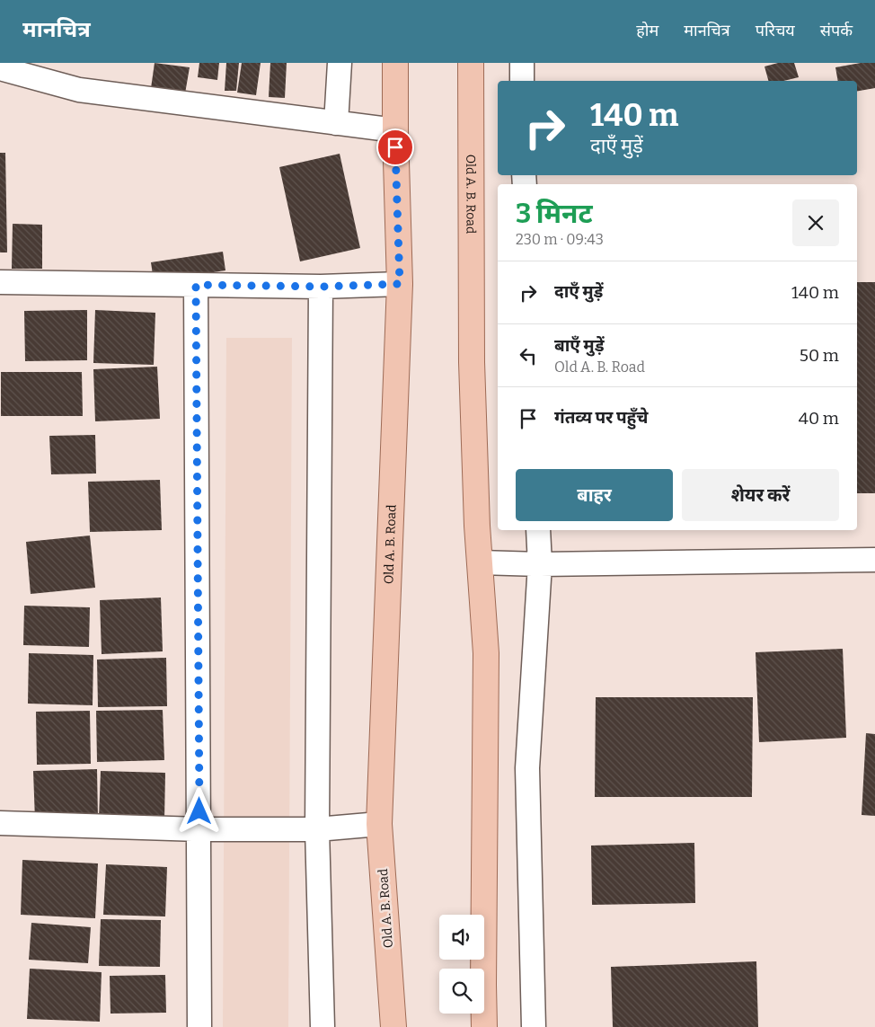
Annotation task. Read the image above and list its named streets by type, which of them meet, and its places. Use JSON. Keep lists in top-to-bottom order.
{
  "streets": {
    "main road": ["Old A. B. Road"]
  },
  "page": {
    "header": "मानचित्र",
    "nav": [
      "होम",
      "मानचित्र",
      "परिचय",
      "संपर्क"
    ],
    "turn": ["140 m", "दाएँ मुड़ें"],
    "heading": ["3 मिनट", "230 m · 09:43"],
    "list": [
      {
        "name": "दाएँ मुड़ें",
        "value": "140 m"
      },
      {
        "name": "बाएँ मुड़ें",
        "note": "Old A. B. Road",
        "value": "50 m"
      },
      {
        "name": "गंतव्य पर पहुँचे",
        "value": "40 m"
      }
    ],
    "buttons": ["बाहर", "शेयर करें"]
  }
}
